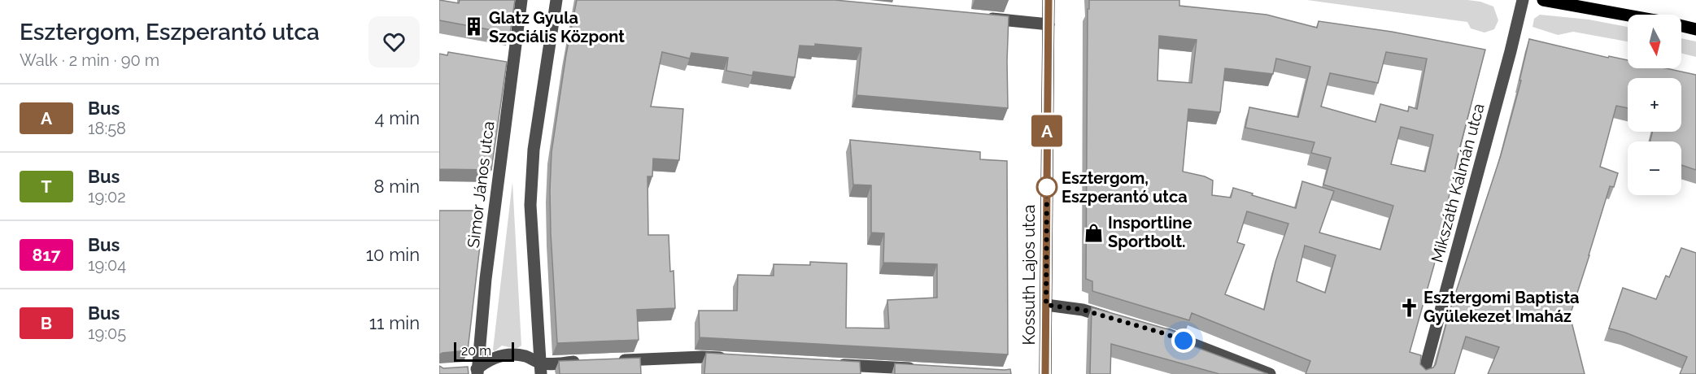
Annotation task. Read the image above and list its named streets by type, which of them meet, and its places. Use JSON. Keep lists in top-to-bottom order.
{
  "streets": {
    "main road": ["Kossuth Lajos utca"],
    "street": ["Mikszáth Kálmán utca", "Simor János utca"]
  },
  "places": {
    "building": ["Glatz Gyula Szociális Központ"],
    "other": ["Esztergom, Eszperantó utca"],
    "shop": ["Insportline Sportbolt."],
    "church": ["Esztergomi Baptista Gyülekezet Imaház"]
  },
  "lines": ["bus line A"],
  "scale_bar": "20 m",
  "north": "bottom",
  "page": {
    "heading": ["Esztergom, Eszperantó utca", "Walk · 2 min · 90 m"],
    "on_map": "A",
    "map_buttons": ["+", "−"],
    "list": [
      {
        "mark": "A",
        "name": "Bus",
        "note": "18:58",
        "value": "4 min"
      },
      {
        "mark": "T",
        "name": "Bus",
        "note": "19:02",
        "value": "8 min"
      },
      {
        "mark": "817",
        "name": "Bus",
        "note": "19:04",
        "value": "10 min"
      },
      {
        "mark": "B",
        "name": "Bus",
        "note": "19:05",
        "value": "11 min"
      }
    ],
    "scale": "20 m"
  }
}
